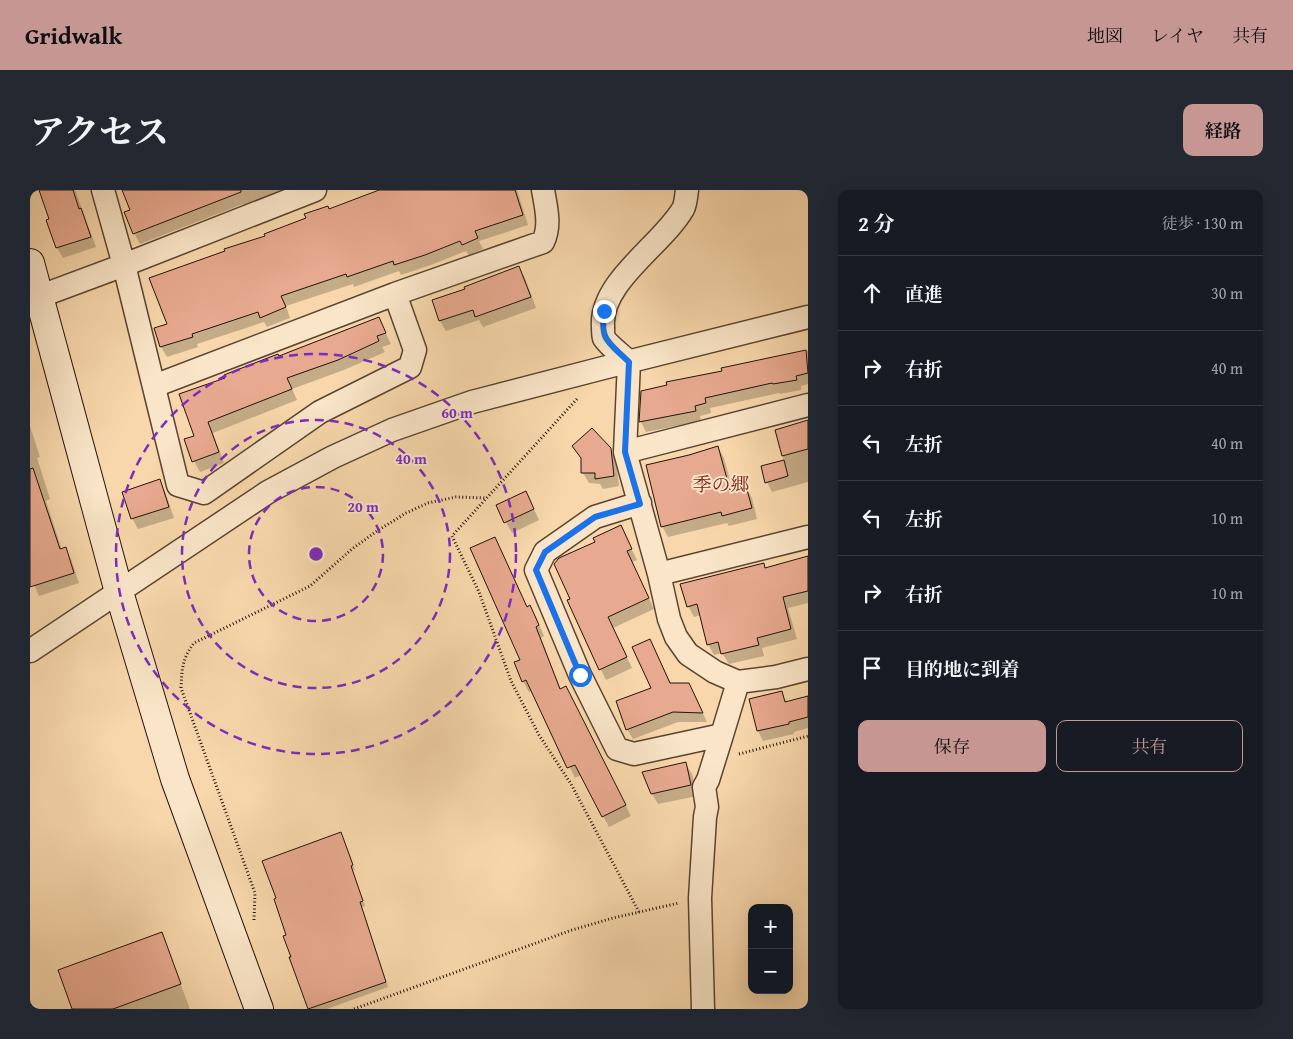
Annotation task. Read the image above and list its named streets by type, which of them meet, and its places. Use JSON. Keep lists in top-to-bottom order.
{
  "districts": ["季の郷"],
  "page": {
    "header": "Gridwalk",
    "nav": ["地図", "レイヤ", "共有"],
    "title": "アクセス",
    "buttons": [
      "経路",
      ["保存", "共有"]
    ],
    "heading": ["2 分", "徒歩 · 130 m"],
    "list": [
      ["直進", "30 m"],
      ["右折", "40 m"],
      ["左折", "40 m"],
      ["左折", "10 m"],
      ["右折", "10 m"],
      "目的地に到着"
    ],
    "map_buttons": ["+", "−"]
  },
  "rings": ["60 m", "40 m", "20 m"]
}
